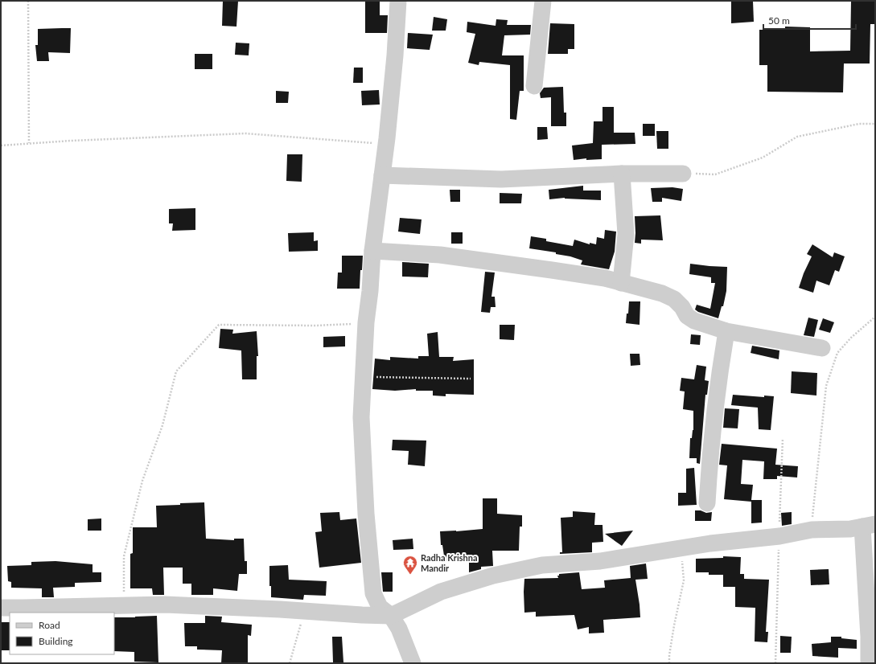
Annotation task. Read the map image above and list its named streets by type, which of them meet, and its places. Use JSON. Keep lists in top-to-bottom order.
{
  "places": {
    "temple": ["Radha Krishna Mandir"]
  },
  "legend": ["Road", "Building"],
  "scale_bar": "50 m"
}
